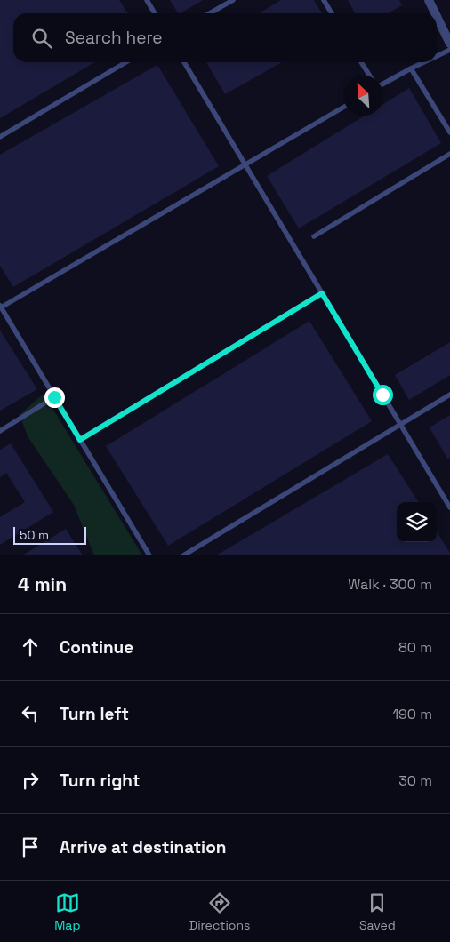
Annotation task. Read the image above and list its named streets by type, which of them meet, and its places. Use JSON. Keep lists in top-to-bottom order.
{
  "scale_bar": "50 m",
  "north": "top left",
  "page": {
    "search": "Search here",
    "scale": "50 m",
    "heading": ["4 min", "Walk · 300 m"],
    "list": [
      ["Continue", "80 m"],
      ["Turn left", "190 m"],
      ["Turn right", "30 m"],
      "Arrive at destination"
    ],
    "nav": ["Map", "Directions", "Saved"]
  }
}
